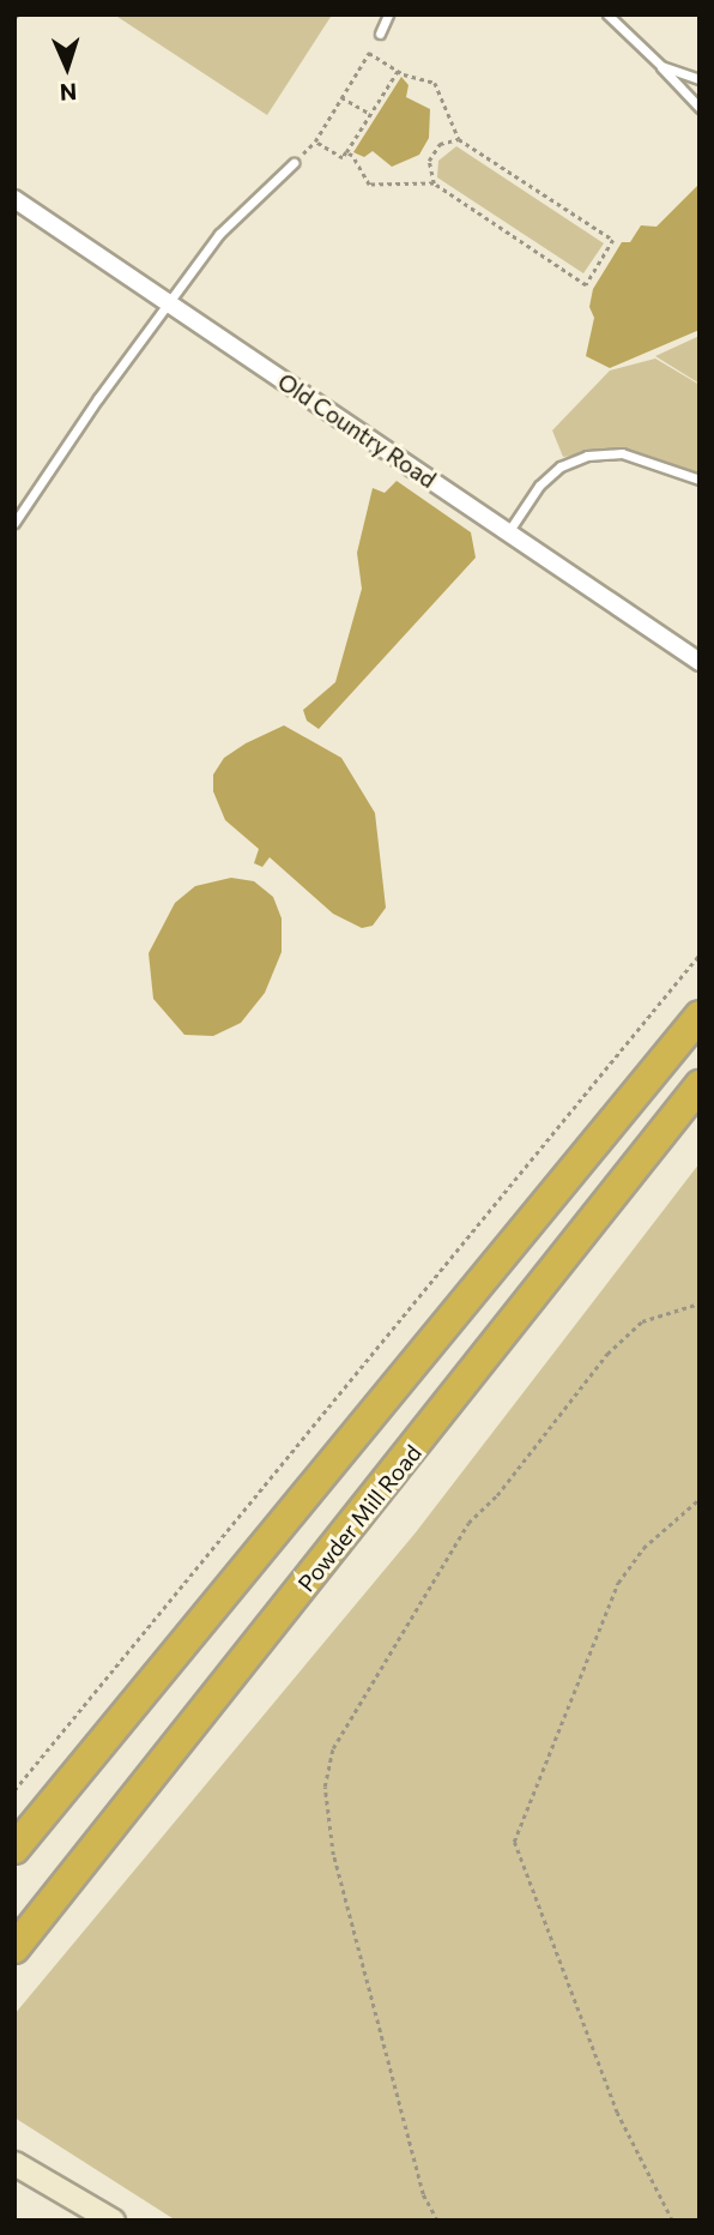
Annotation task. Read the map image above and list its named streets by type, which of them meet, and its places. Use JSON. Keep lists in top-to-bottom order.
{
  "streets": {
    "highway": ["Powder Mill Road"],
    "street": ["Old Country Road"]
  },
  "north": "bottom"
}
